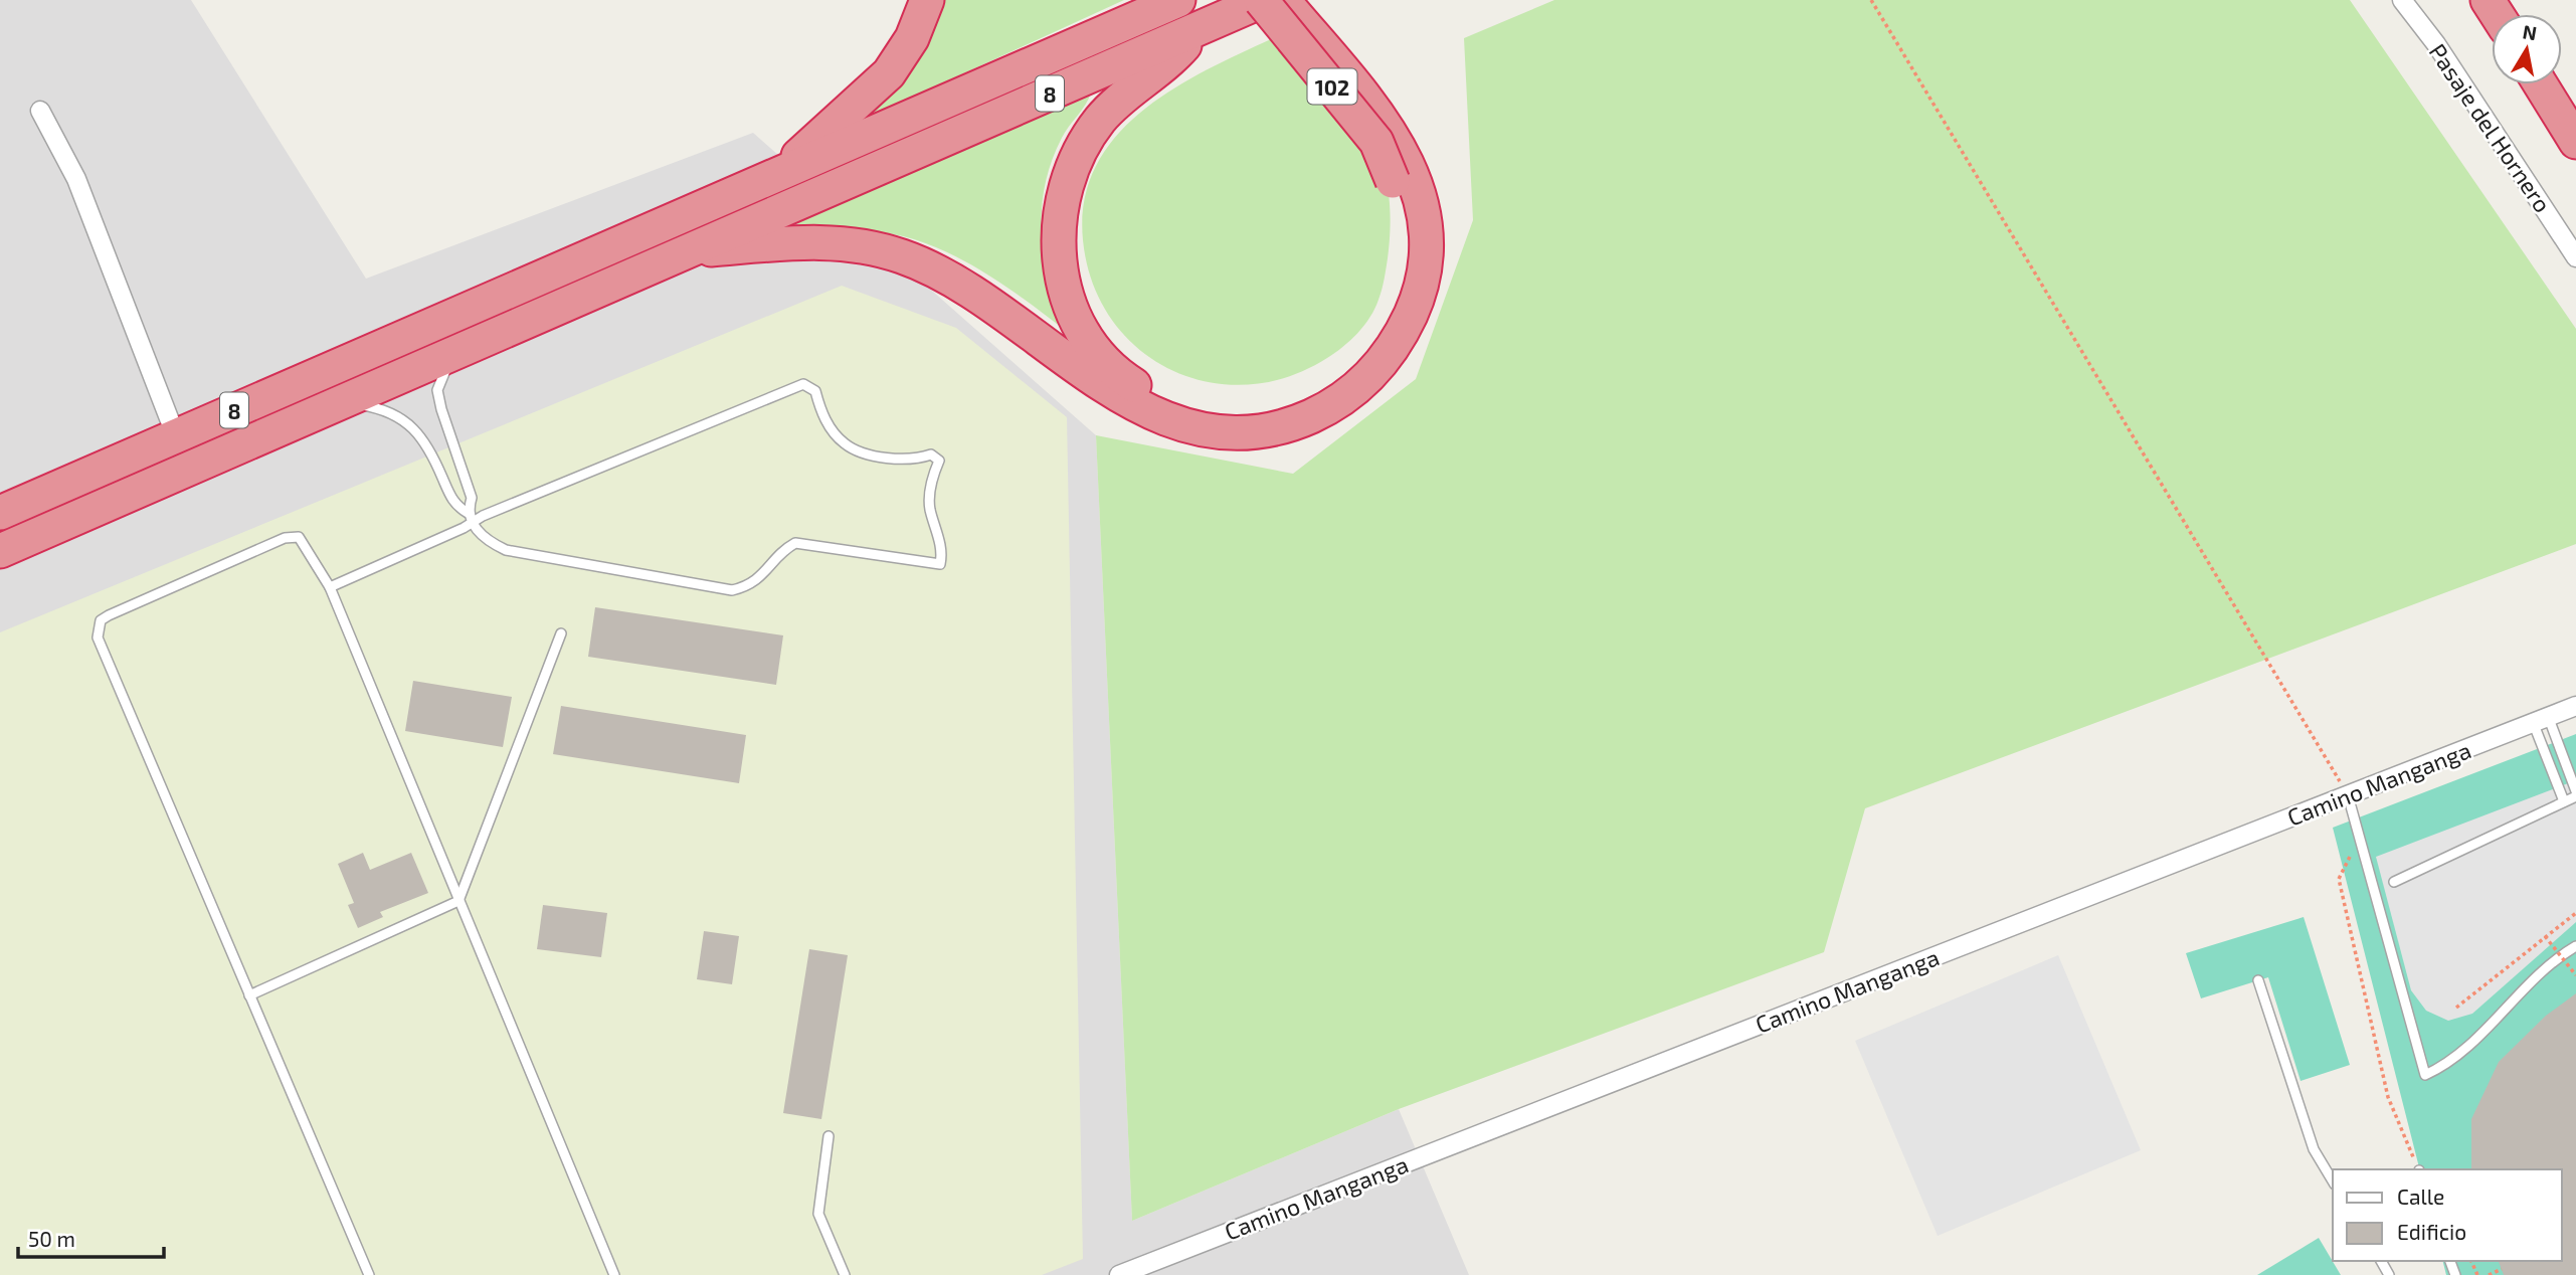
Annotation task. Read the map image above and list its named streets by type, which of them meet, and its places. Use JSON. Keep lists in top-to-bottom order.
{
  "streets": {
    "highway": ["102", "8"],
    "street": ["Pasaje del Hornero", "Camino Manganga"]
  },
  "crossings": [
    ["102", "8"]
  ],
  "legend": ["Calle", "Edificio"],
  "scale_bar": "50 m",
  "north": "top"
}
